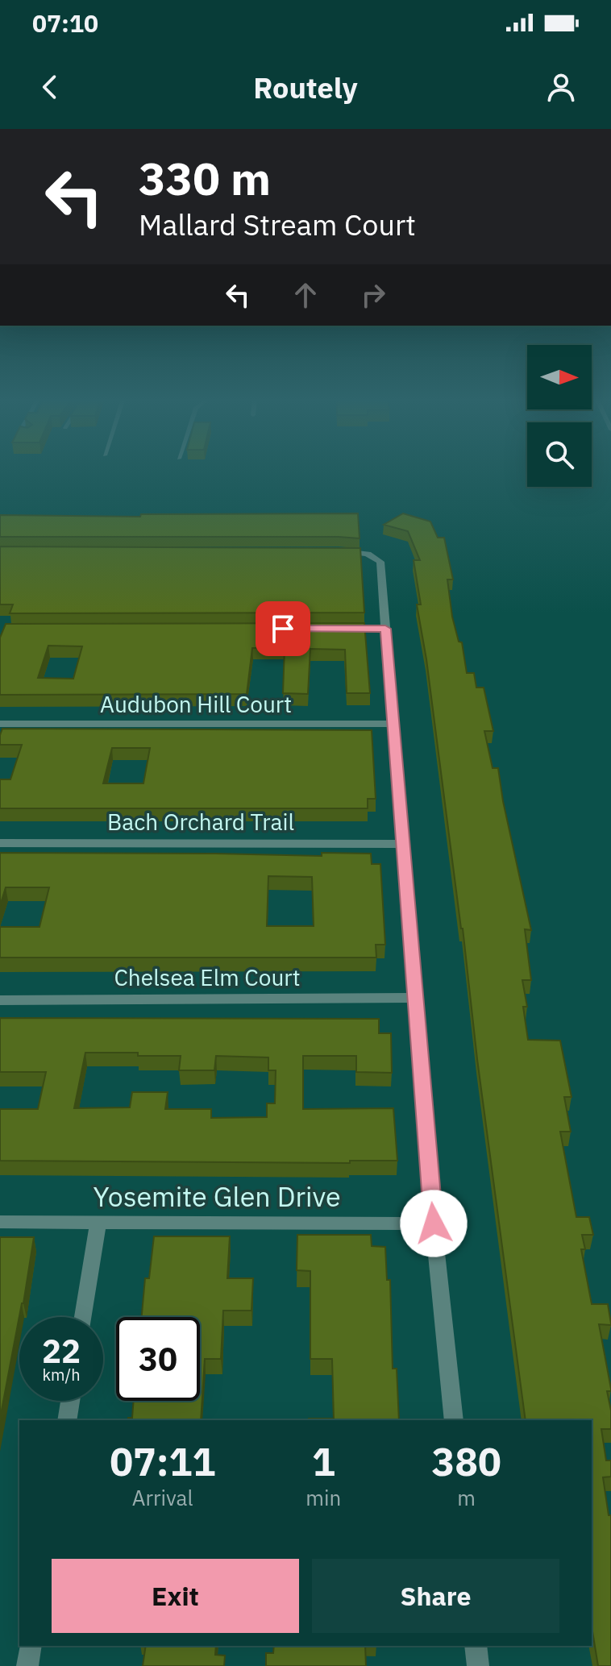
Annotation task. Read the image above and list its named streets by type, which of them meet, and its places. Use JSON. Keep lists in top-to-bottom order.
{
  "streets": {
    "street": [
      "Audubon Hill Court",
      "Bach Orchard Trail",
      "Chelsea Elm Court",
      "Yosemite Glen Drive"
    ]
  },
  "north": "right",
  "page": {
    "status": "07:10",
    "header": "Routely",
    "turn": ["330 m", "Mallard Stream Court"],
    "speed": "22 km/h",
    "limit": "30",
    "eta": [
      "07:11",
      "Arrival",
      "1",
      "min",
      "380",
      "m"
    ],
    "buttons": ["Exit", "Share"]
  }
}
